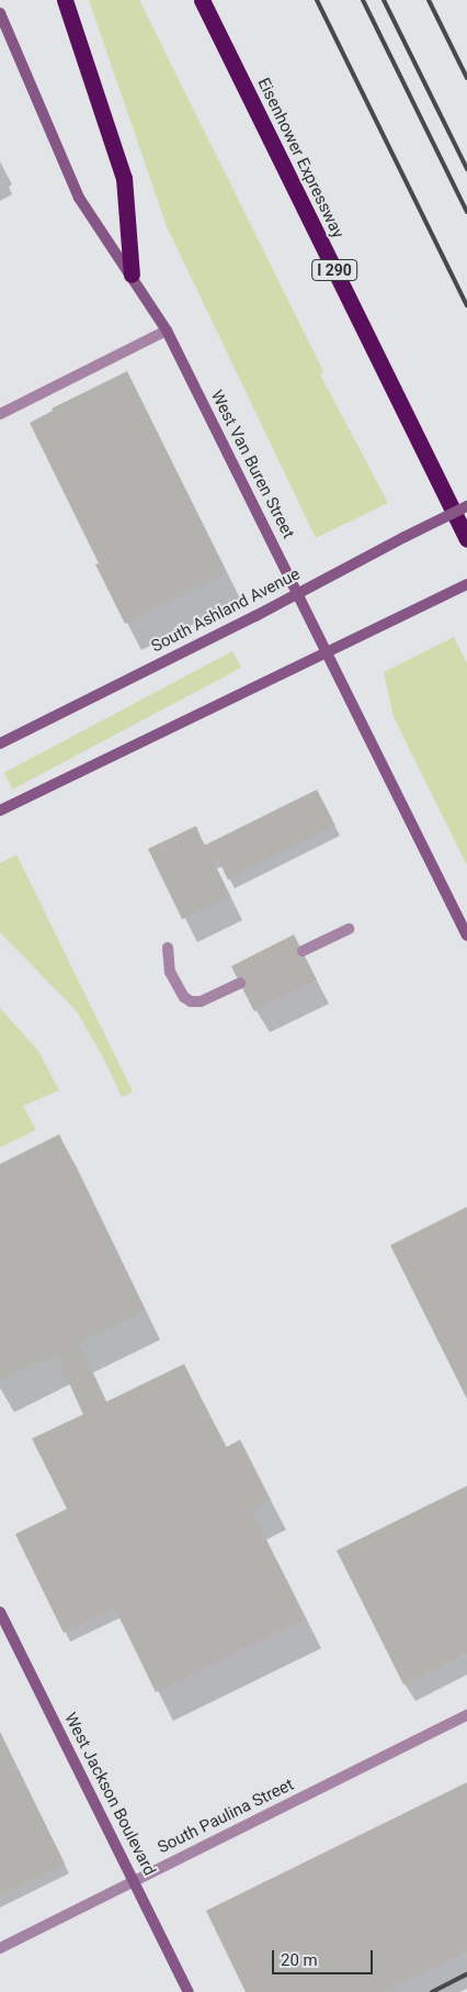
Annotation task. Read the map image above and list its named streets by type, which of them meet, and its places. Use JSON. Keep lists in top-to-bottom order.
{
  "streets": {
    "highway": ["Eisenhower Expressway", "I 290"],
    "street": [
      "West Van Buren Street",
      "South Ashland Avenue",
      "West Jackson Boulevard",
      "South Paulina Street"
    ]
  },
  "crossings": [
    ["West Van Buren Street", "South Ashland Avenue"],
    ["West Jackson Boulevard", "South Paulina Street"]
  ],
  "scale_bar": "20 m"
}
